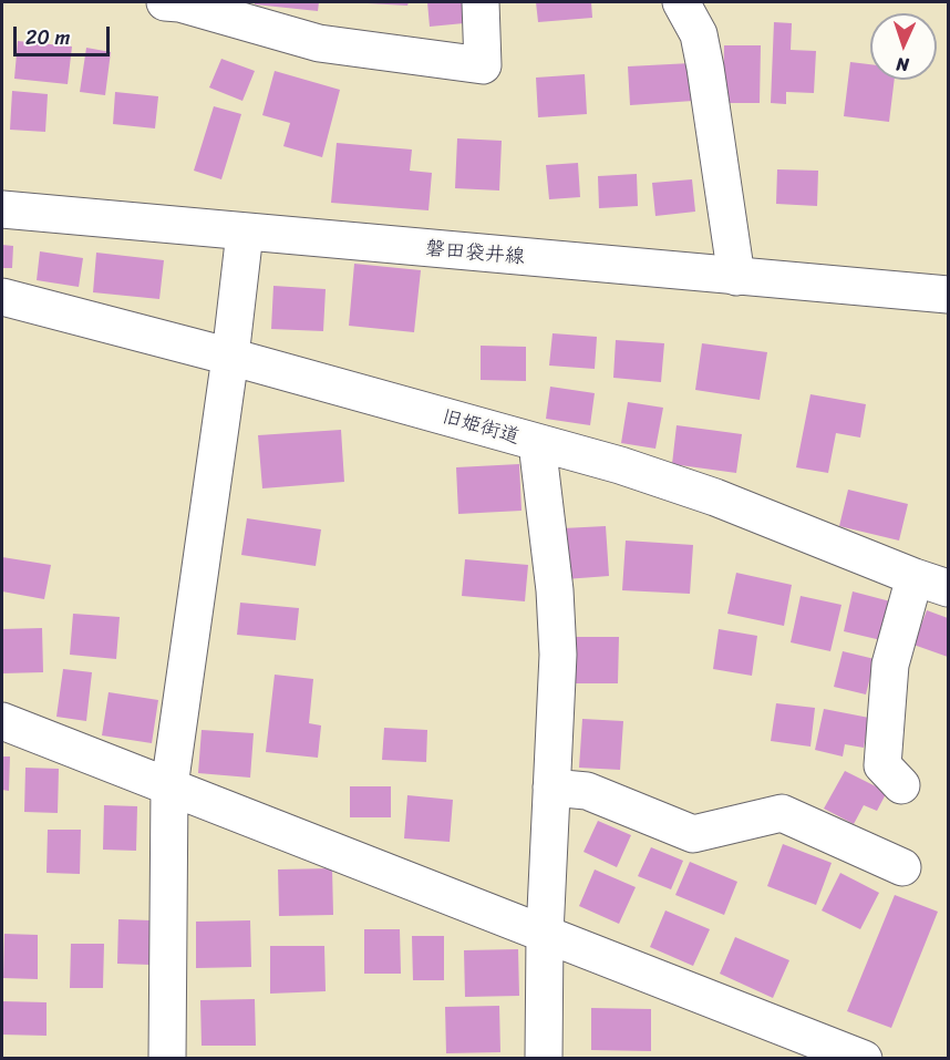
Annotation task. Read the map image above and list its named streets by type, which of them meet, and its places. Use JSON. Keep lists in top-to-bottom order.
{
  "streets": {
    "street": ["磐田袋井線", "旧姫街道"]
  },
  "scale_bar": "20 m",
  "north": "bottom"
}
